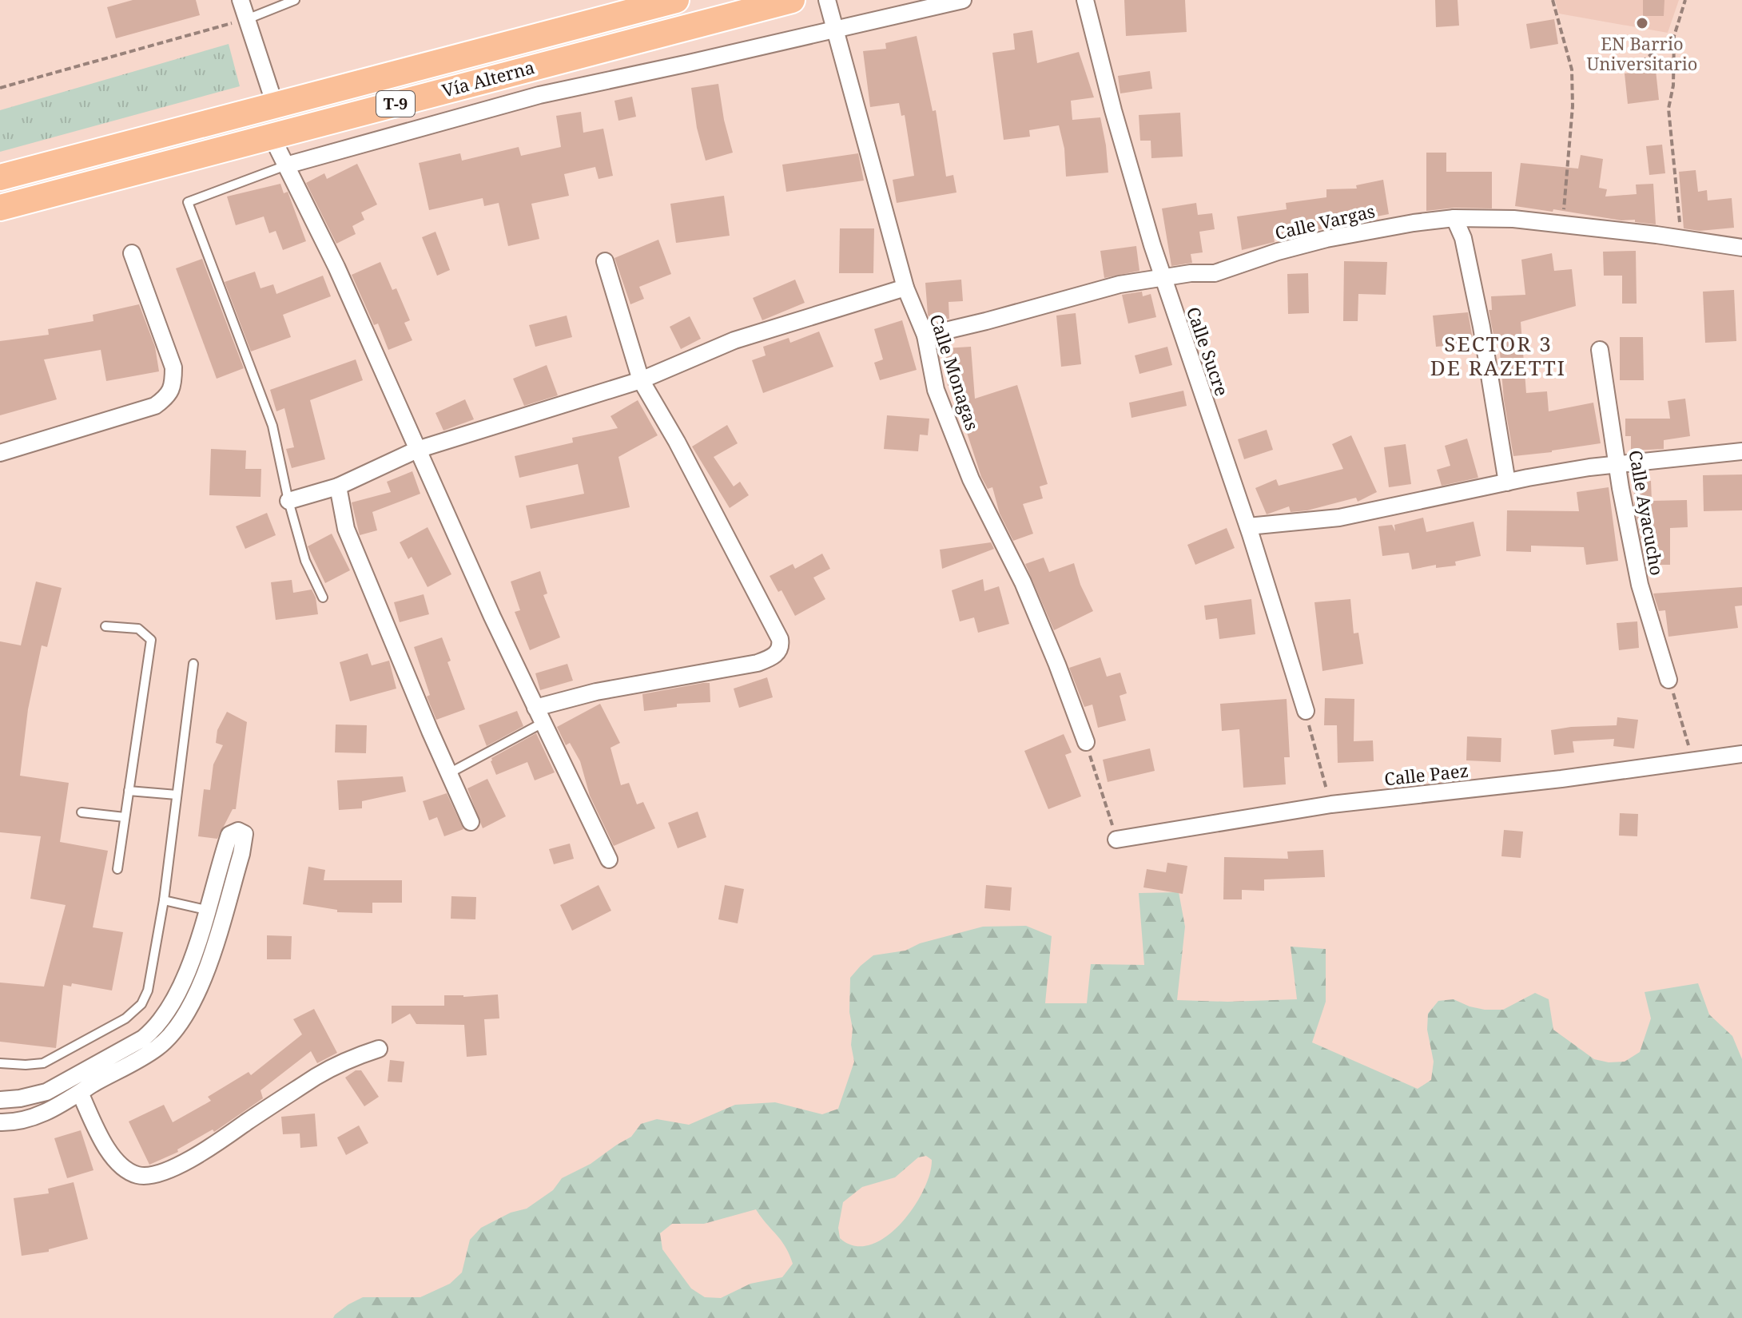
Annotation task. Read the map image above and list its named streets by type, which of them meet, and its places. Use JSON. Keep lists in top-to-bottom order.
{
  "streets": {
    "highway": ["Vía Alterna", "T-9"],
    "street": [
      "Calle Vargas",
      "Calle Sucre",
      "Calle Monagas",
      "Calle Ayacucho",
      "Calle Paez"
    ]
  },
  "crossings": [
    ["Calle Vargas", "Calle Sucre"],
    ["Calle Vargas", "Calle Monagas"]
  ],
  "districts": ["SECTOR 3 DE RAZETTI"],
  "places": ["EN Barrio Universitario"]
}
